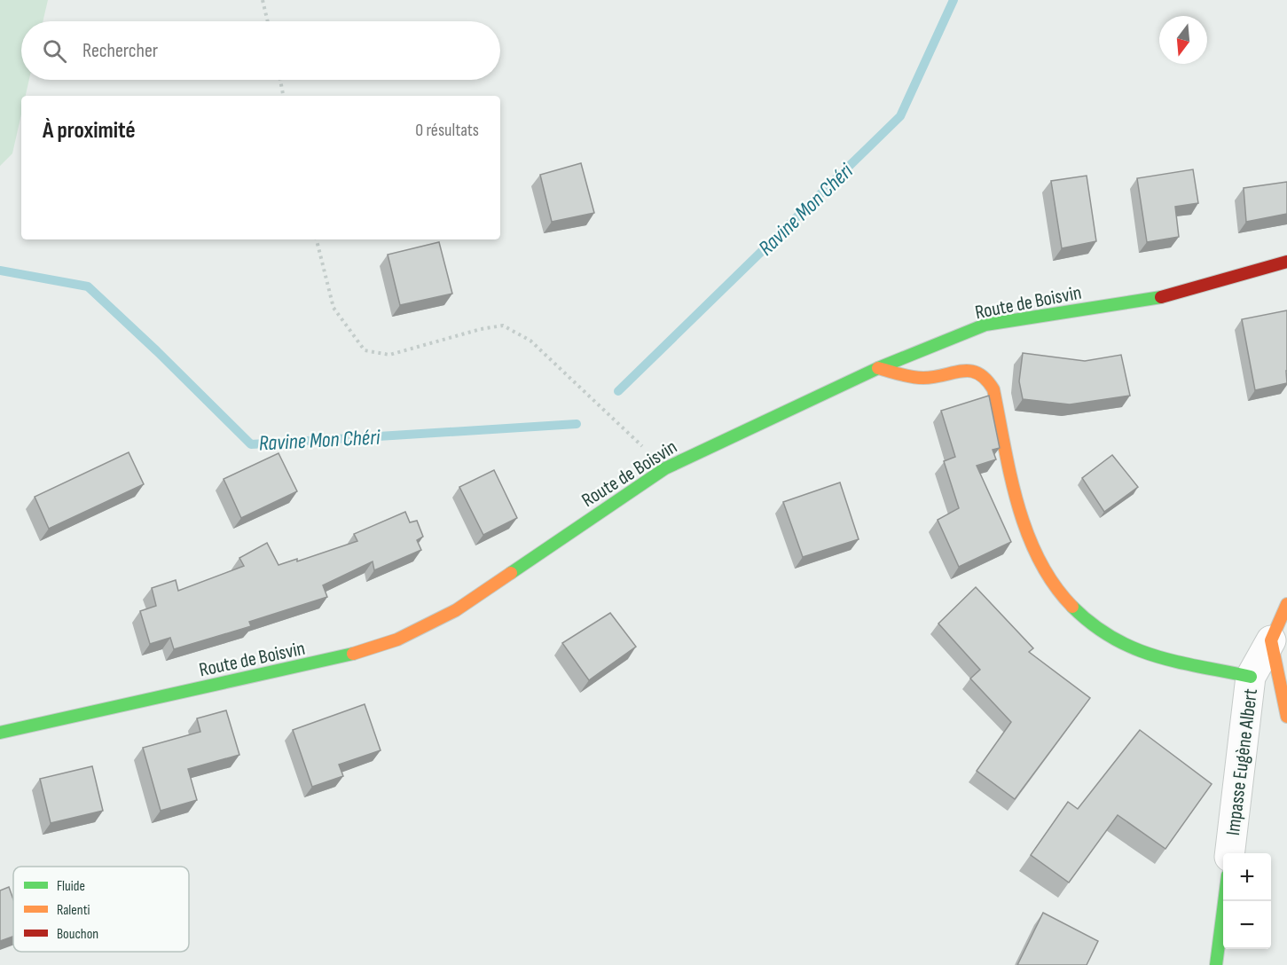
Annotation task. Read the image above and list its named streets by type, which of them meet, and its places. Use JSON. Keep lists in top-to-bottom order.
{
  "streets": {
    "main road": ["Route de Boisvin"],
    "street": ["Impasse Eugène Albert"]
  },
  "water": ["Ravine Mon Chéri"],
  "legend": ["Fluide", "Ralenti", "Bouchon"],
  "north": "bottom",
  "page": {
    "search": "Rechercher",
    "heading": ["À proximité", "0 résultats"],
    "map_buttons": ["+", "−"]
  }
}
